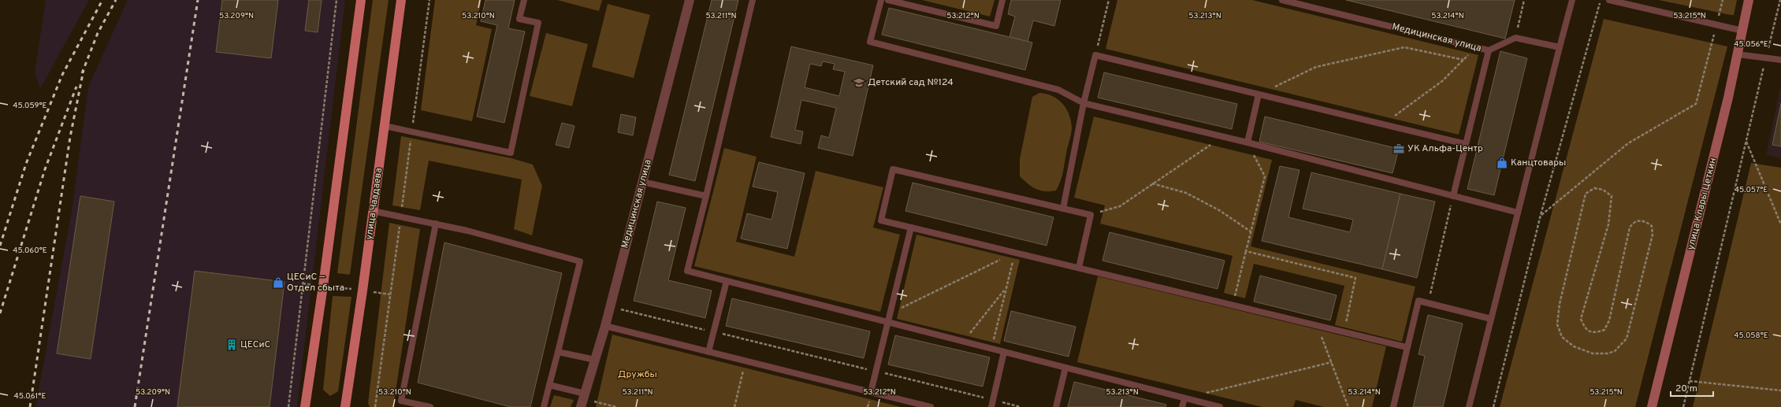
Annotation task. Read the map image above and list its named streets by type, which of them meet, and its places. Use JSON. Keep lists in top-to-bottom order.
{
  "streets": {
    "main road": ["улица Чаадаева", "улица Клары Цеткин"],
    "street": ["Медицинская улица"]
  },
  "parks": ["Дружбы"],
  "places": {
    "school or university": ["Детский сад №124"],
    "office": ["УК Альфа-Центр"],
    "shop": ["Канцтовары", "ЦЕСиС — Отдел сбыта"],
    "building": ["ЦЕСиС"]
  },
  "scale_bar": "20 m",
  "coordinates": [
    "53.209°N",
    "53.210°N",
    "53.211°N",
    "53.212°N",
    "53.213°N",
    "53.214°N",
    "53.215°N",
    "45.056°E",
    "45.059°E",
    "45.057°E",
    "45.060°E",
    "45.058°E",
    "45.061°E"
  ]
}
